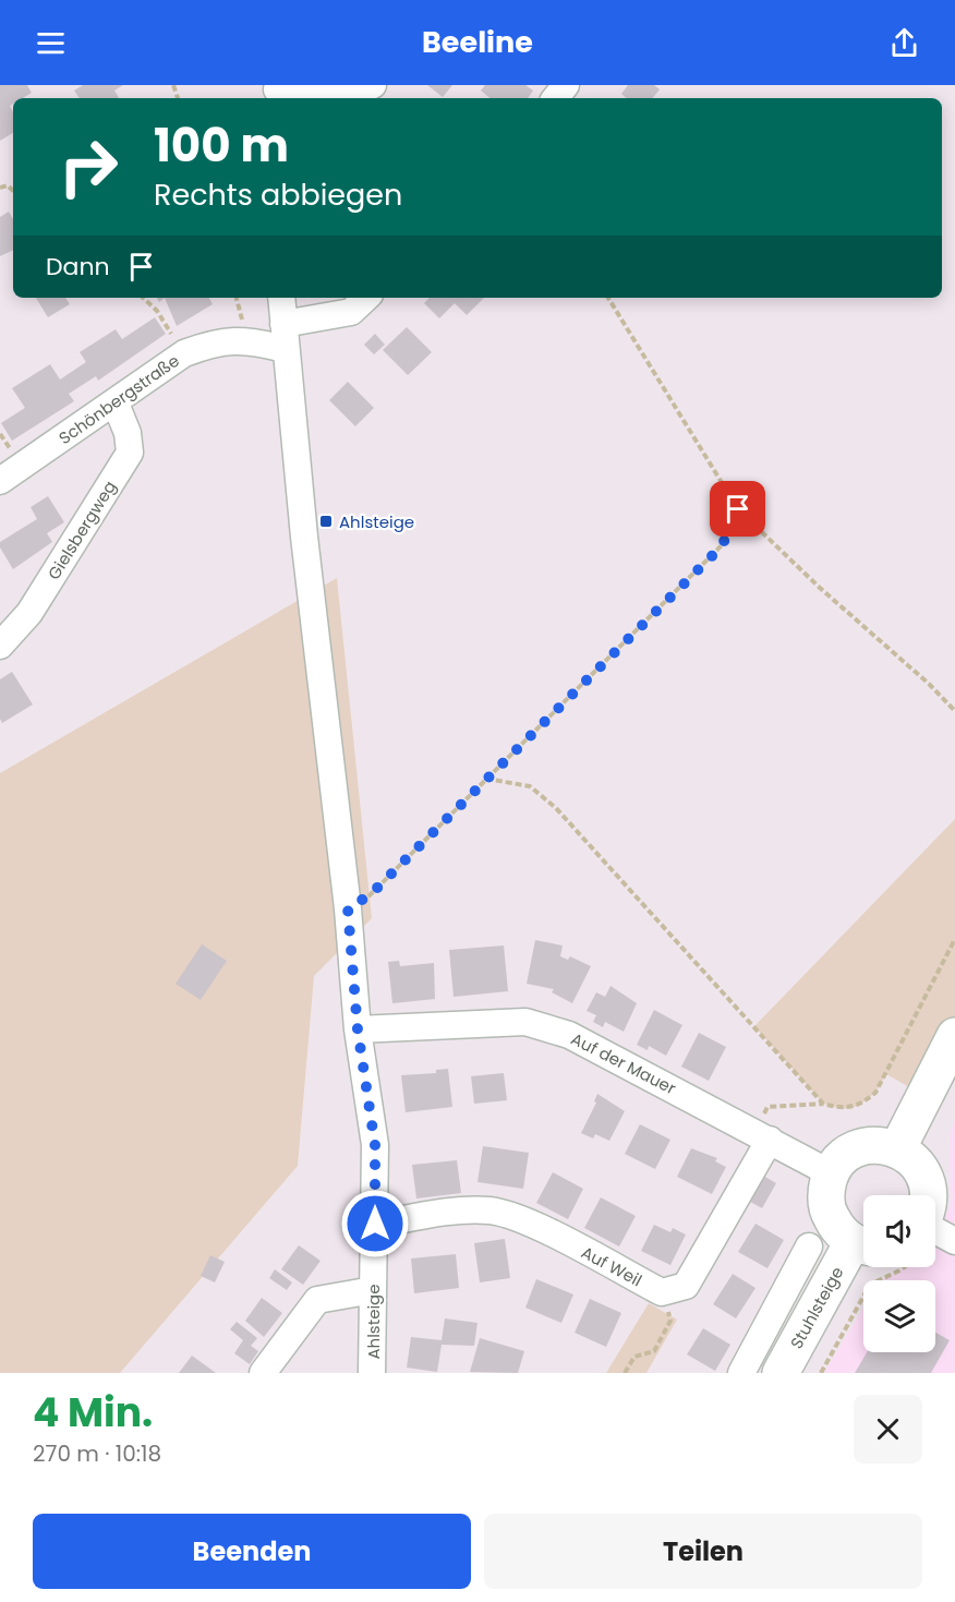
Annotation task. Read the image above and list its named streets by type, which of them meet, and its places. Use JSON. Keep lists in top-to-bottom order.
{
  "streets": {
    "main road": ["Stuhlsteige"],
    "street": [
      "Schönbergstraße",
      "Gielsbergweg",
      "Auf der Mauer",
      "Auf Weil",
      "Ahlsteige"
    ]
  },
  "crossings": [
    ["Schönbergstraße", "Gielsbergweg"],
    ["Schönbergstraße", "Ahlsteige"],
    ["Auf der Mauer", "Auf Weil"],
    ["Auf der Mauer", "Stuhlsteige"],
    ["Auf der Mauer", "Ahlsteige"],
    ["Auf Weil", "Ahlsteige"]
  ],
  "places": {
    "transit": ["Ahlsteige"]
  },
  "page": {
    "header": "Beeline",
    "turn": ["100 m", "Rechts abbiegen"],
    "then": "Dann",
    "heading": ["4 Min.", "270 m · 10:18"],
    "buttons": ["Beenden", "Teilen"]
  }
}
